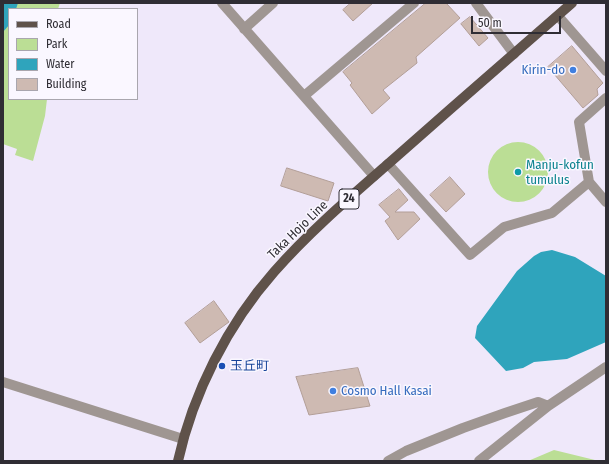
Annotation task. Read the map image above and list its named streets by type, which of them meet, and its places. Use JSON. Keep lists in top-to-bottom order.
{
  "streets": {
    "main road": ["24", "Taka Hojo Line"]
  },
  "places": [
    "Kirin-do",
    "Manju-kofun tumulus",
    "玉丘町",
    "Cosmo Hall Kasai"
  ],
  "legend": [
    "Road",
    "Park",
    "Water",
    "Building"
  ],
  "scale_bar": "50 m"
}
